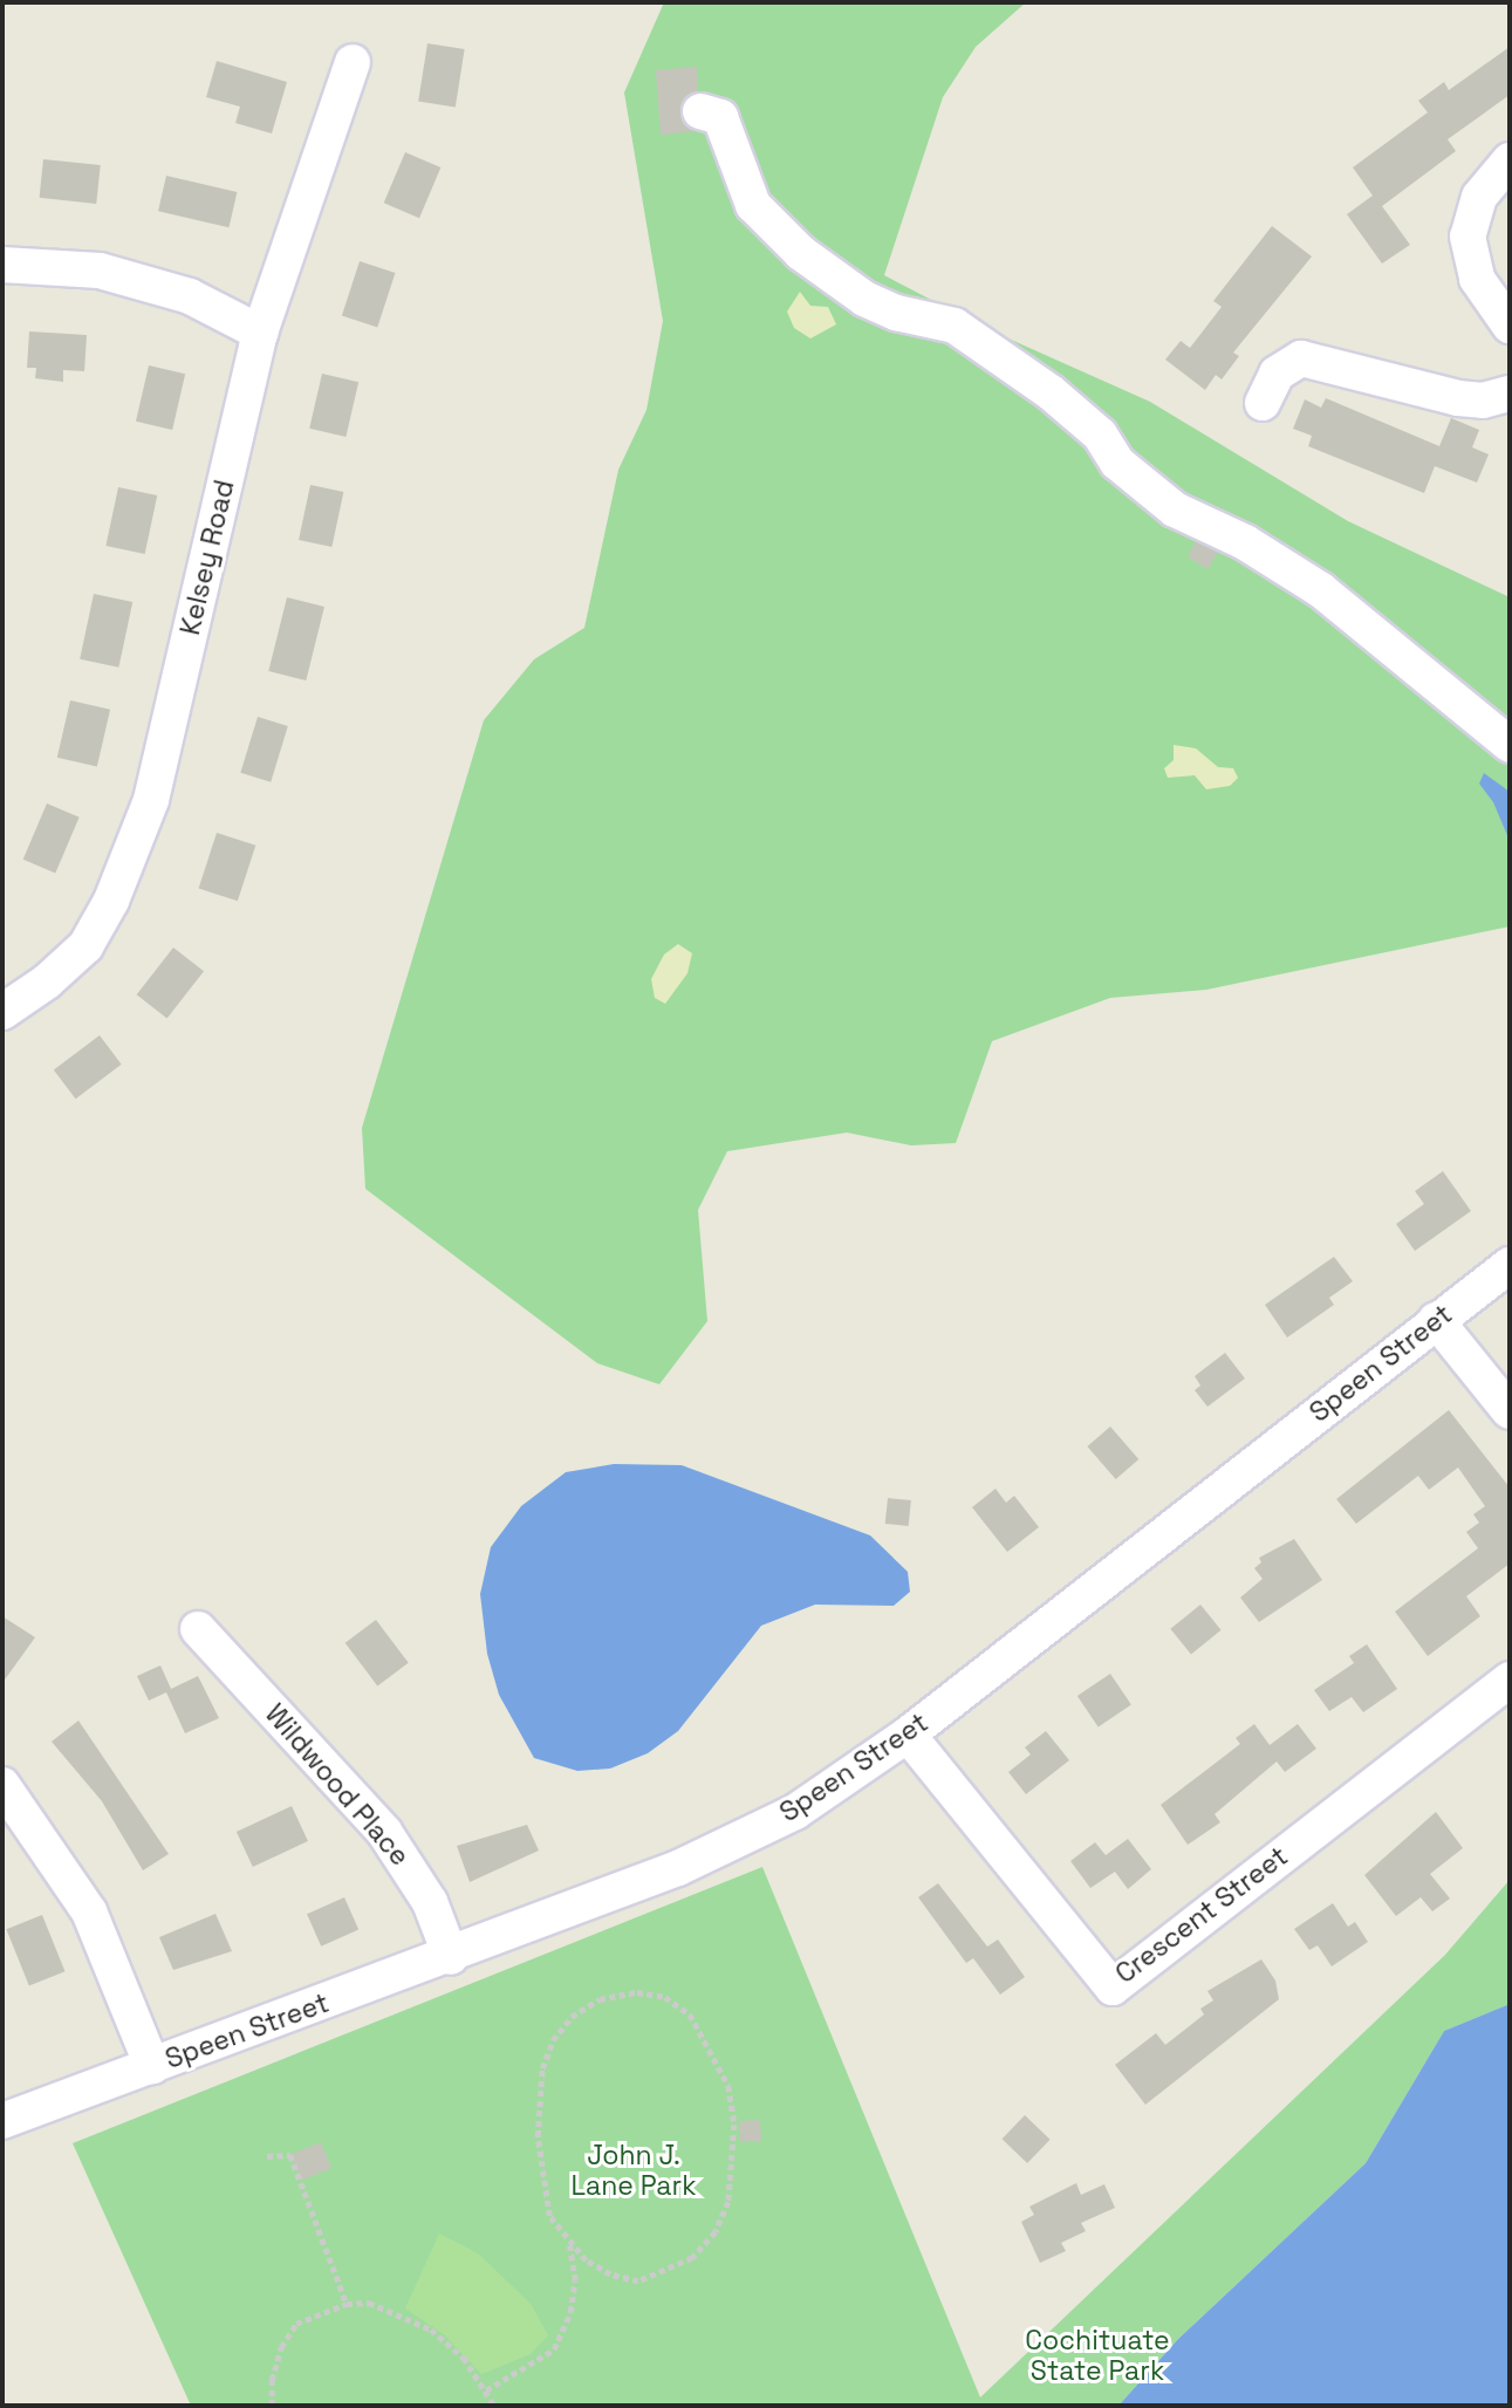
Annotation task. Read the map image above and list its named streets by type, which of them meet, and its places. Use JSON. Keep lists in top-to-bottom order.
{
  "streets": {
    "street": [
      "Kelsey Road",
      "Speen Street",
      "Wildwood Place",
      "Crescent Street"
    ]
  },
  "crossings": [
    ["Speen Street", "Wildwood Place"],
    ["Speen Street", "Crescent Street"]
  ],
  "parks": ["John J. Lane Park", "Cochituate State Park"]
}
